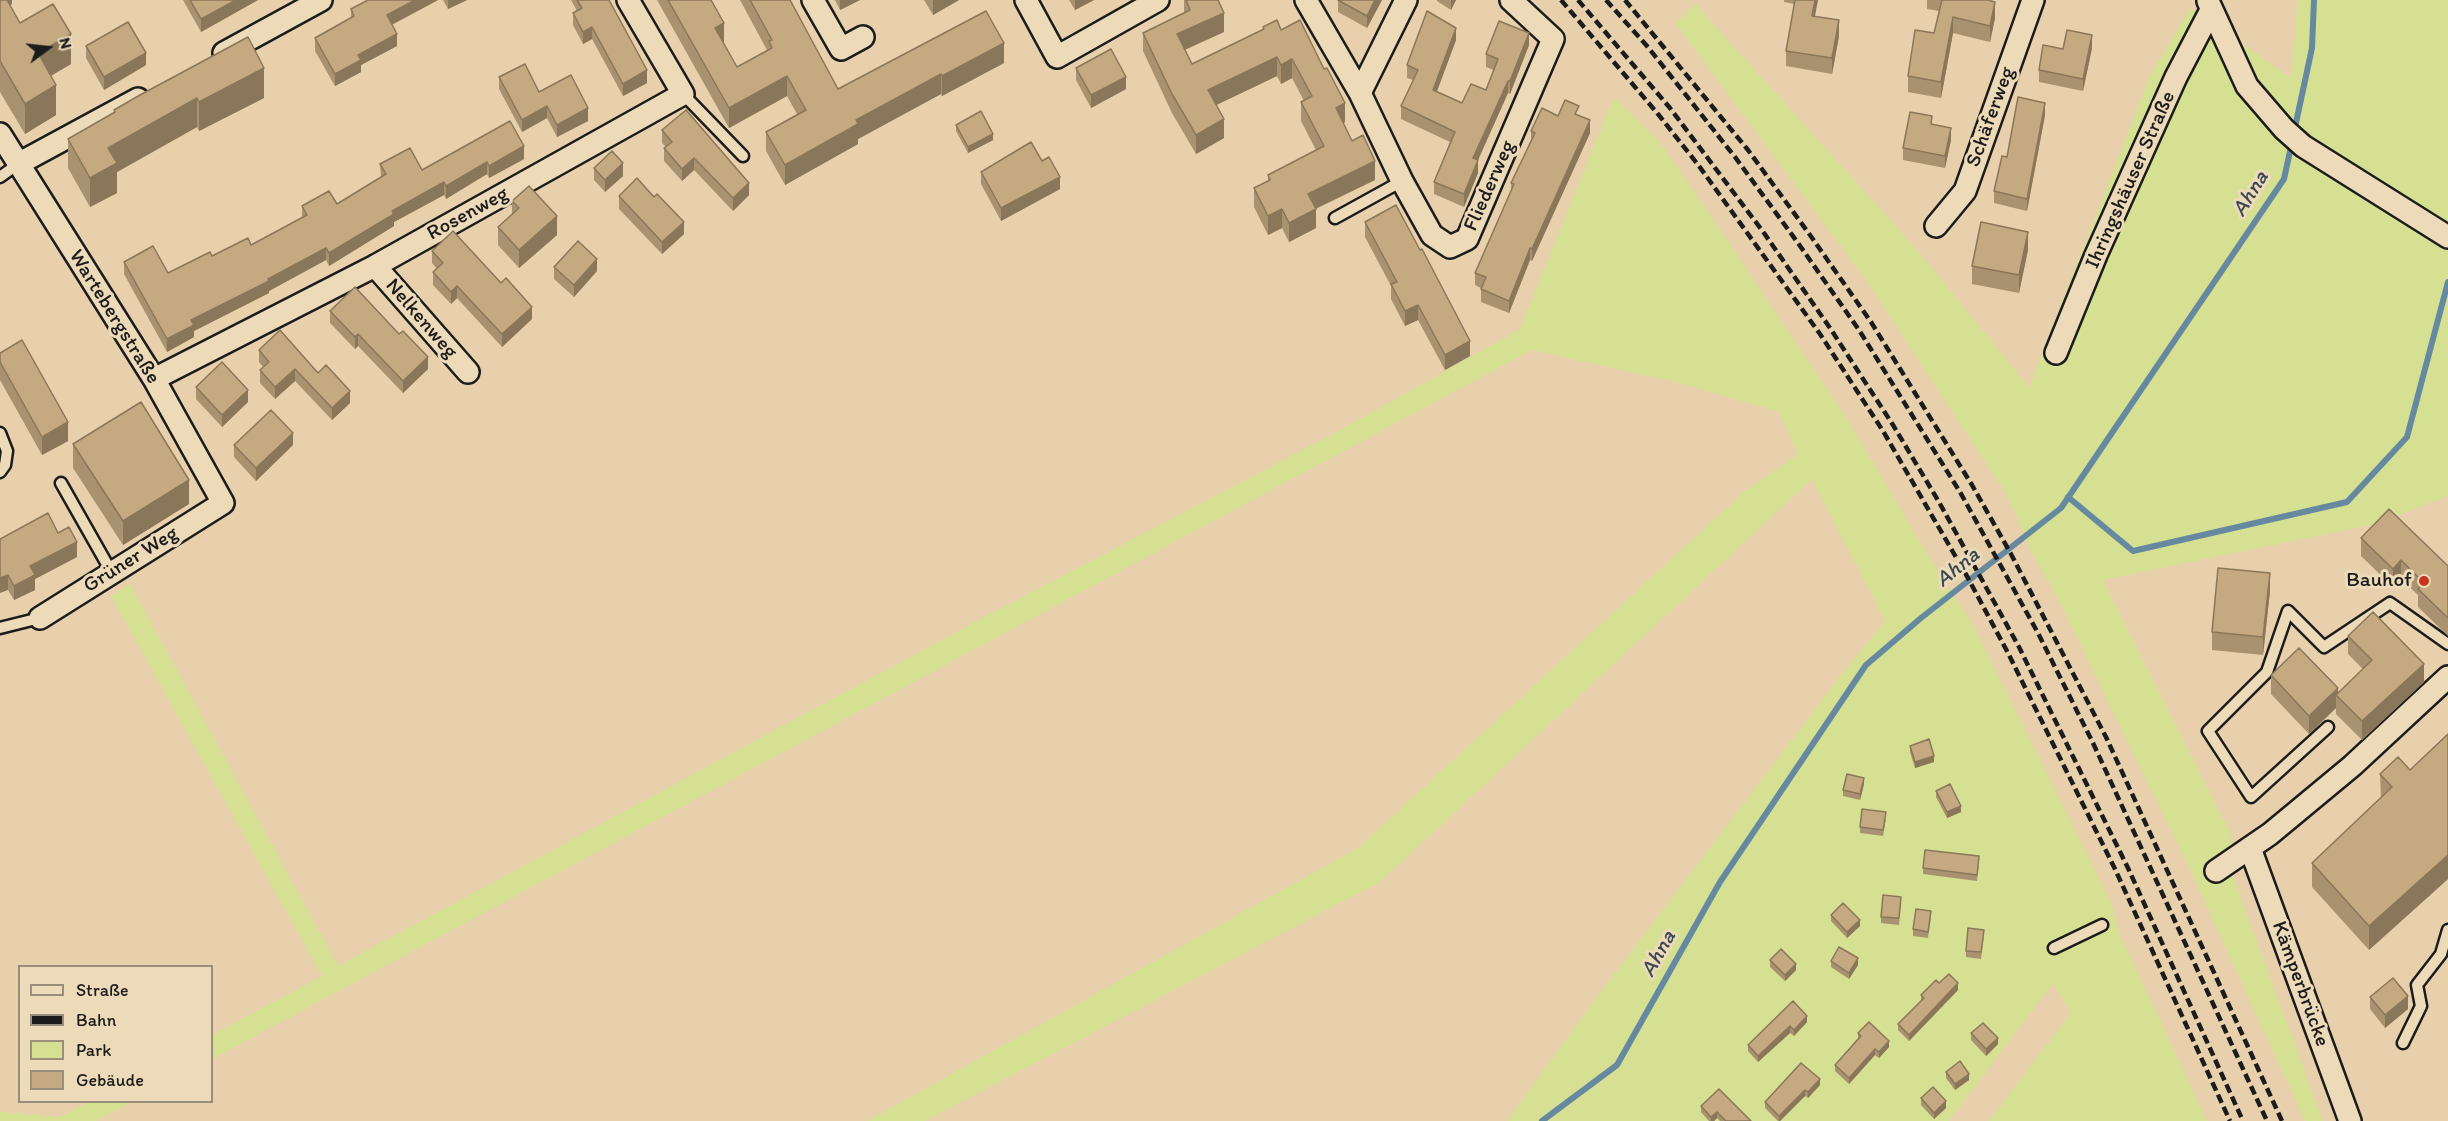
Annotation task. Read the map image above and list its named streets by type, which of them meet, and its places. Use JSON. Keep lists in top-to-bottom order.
{
  "streets": {
    "street": [
      "Schäferweg",
      "Ihringshäuser Straße",
      "Fliederweg",
      "Rosenweg",
      "Wartebergstraße",
      "Nelkenweg",
      "Grüner Weg",
      "Kämperbrücke"
    ]
  },
  "crossings": [
    ["Rosenweg", "Wartebergstraße"],
    ["Rosenweg", "Nelkenweg"],
    ["Wartebergstraße", "Grüner Weg"]
  ],
  "water": ["Ahna"],
  "places": ["Bauhof"],
  "legend": [
    "Straße",
    "Bahn",
    "Park",
    "Gebäude"
  ],
  "north": "right"
}
